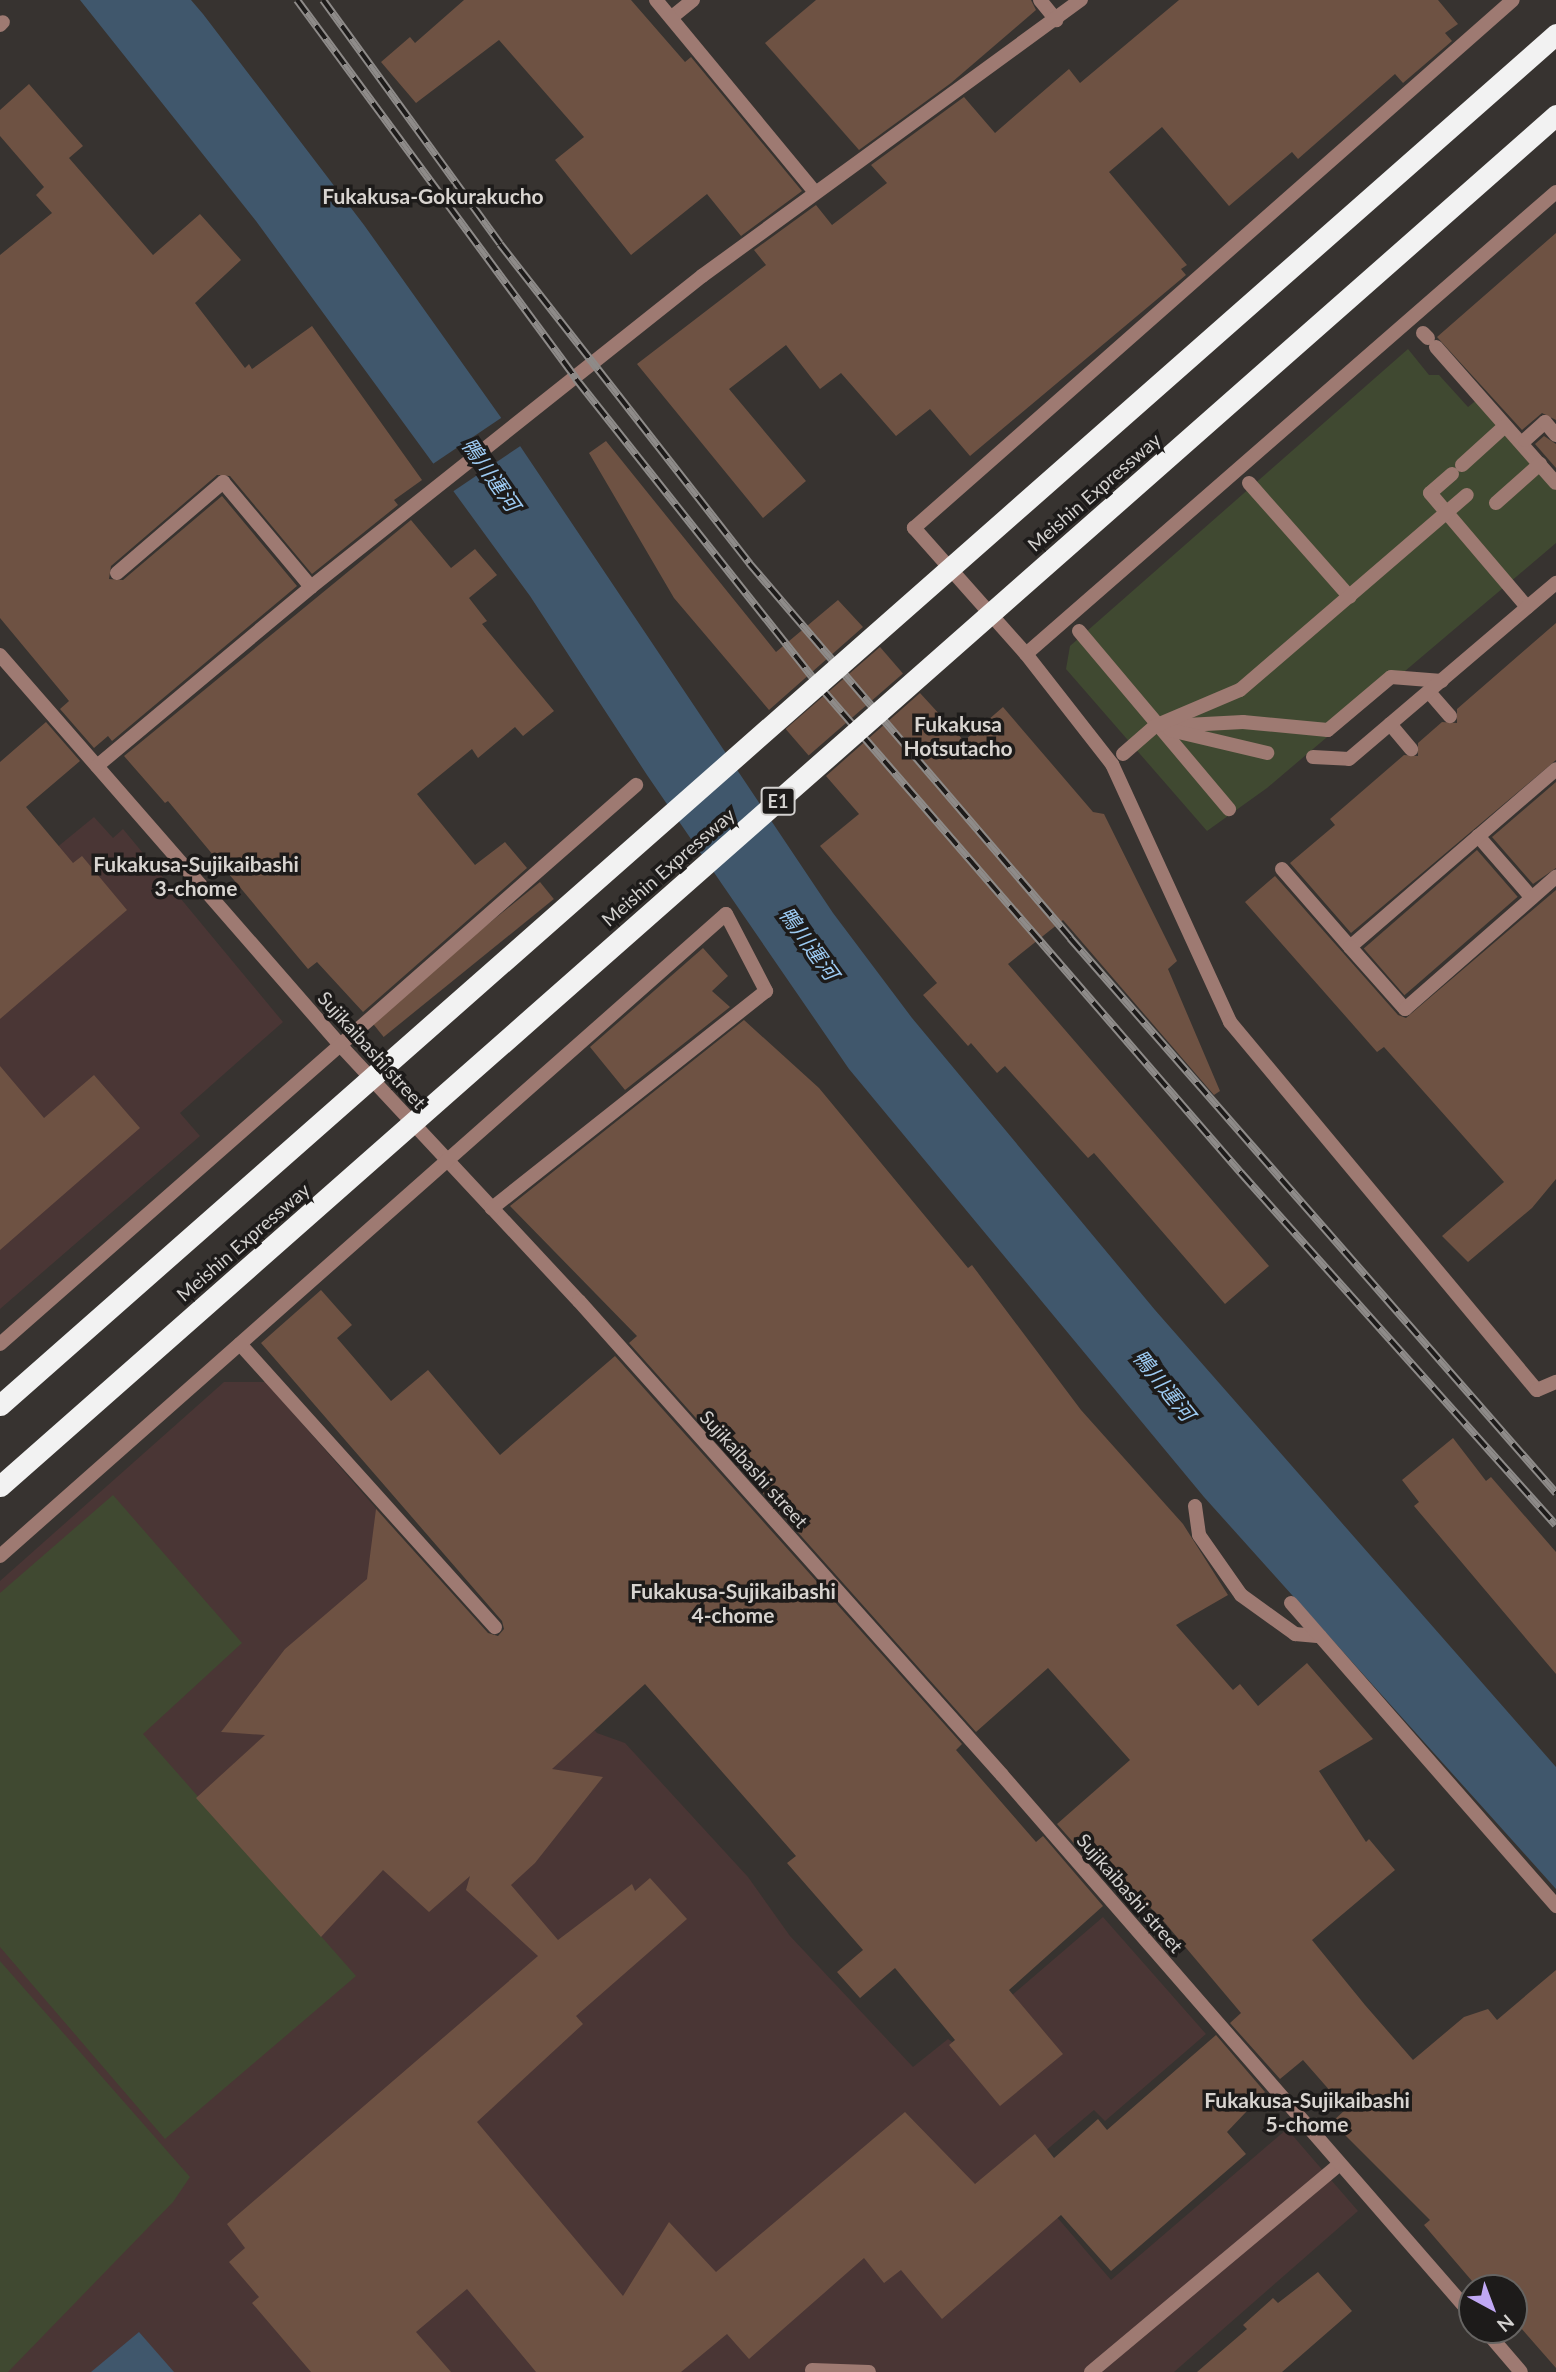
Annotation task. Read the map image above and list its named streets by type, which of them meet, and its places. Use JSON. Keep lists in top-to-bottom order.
{
  "streets": {
    "highway": ["Meishin Expressway", "E1"],
    "street": ["Sujikaibashi street"]
  },
  "districts": [
    "Fukakusa-Gokurakucho",
    "Fukakusa Hotsutacho",
    "Fukakusa-Sujikaibashi 3-chome",
    "Fukakusa-Sujikaibashi 4-chome",
    "Fukakusa-Sujikaibashi 5-chome"
  ],
  "water": ["鴨川運河"],
  "north": "bottom right"
}
